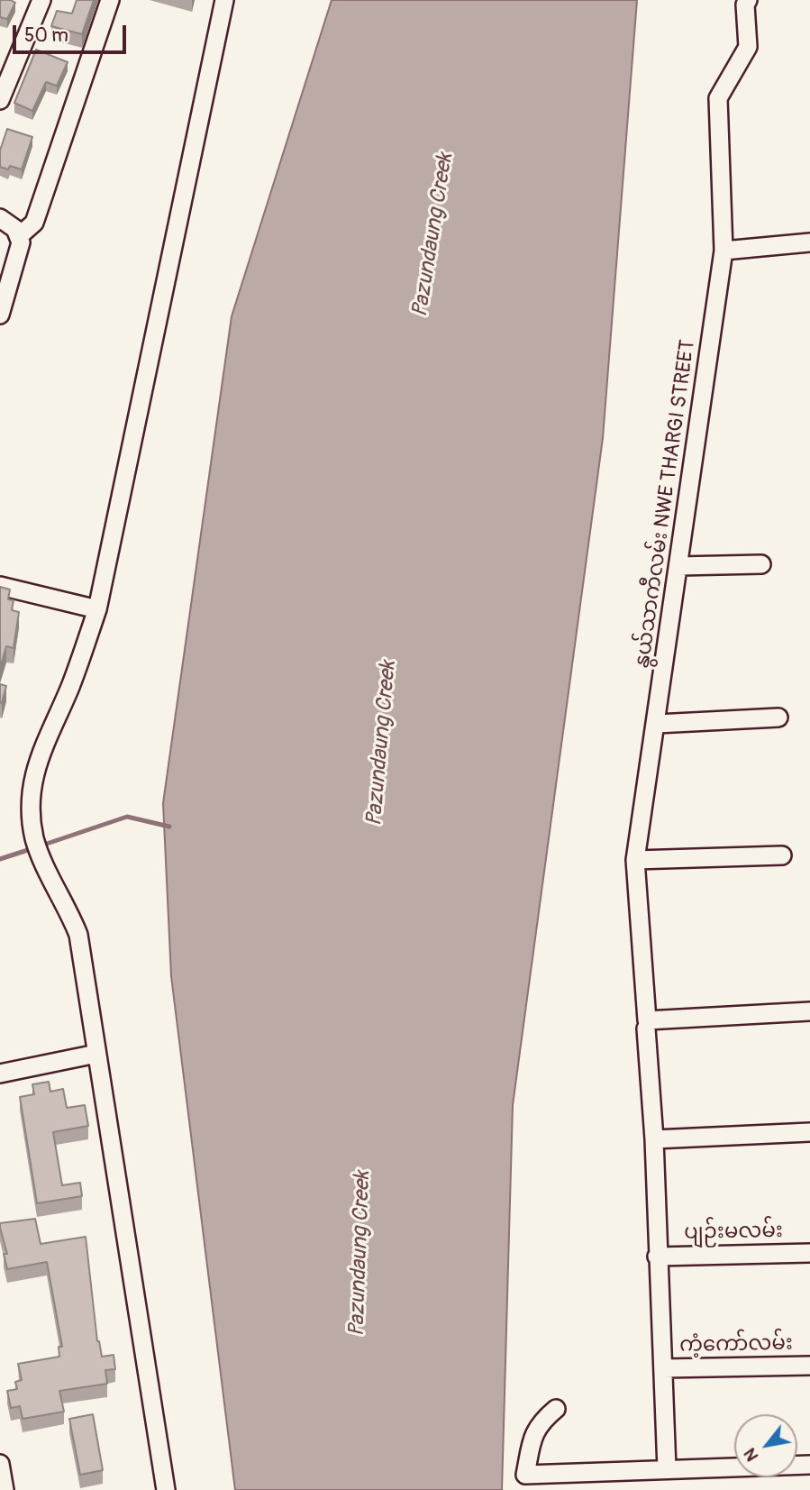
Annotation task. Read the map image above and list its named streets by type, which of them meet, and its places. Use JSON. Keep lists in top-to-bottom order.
{
  "streets": {
    "street": ["နွယ်သာကီလမ်း NWE THARGI STREET", "ပျဉ်းမလမ်း", "ကံ့ကော်လမ်း"]
  },
  "crossings": [
    ["နွယ်သာကီလမ်း NWE THARGI STREET", "ပျဉ်းမလမ်း"],
    ["နွယ်သာကီလမ်း NWE THARGI STREET", "ကံ့ကော်လမ်း"]
  ],
  "water": ["Pazundaung Creek"],
  "scale_bar": "50 m",
  "north": "bottom left"
}
